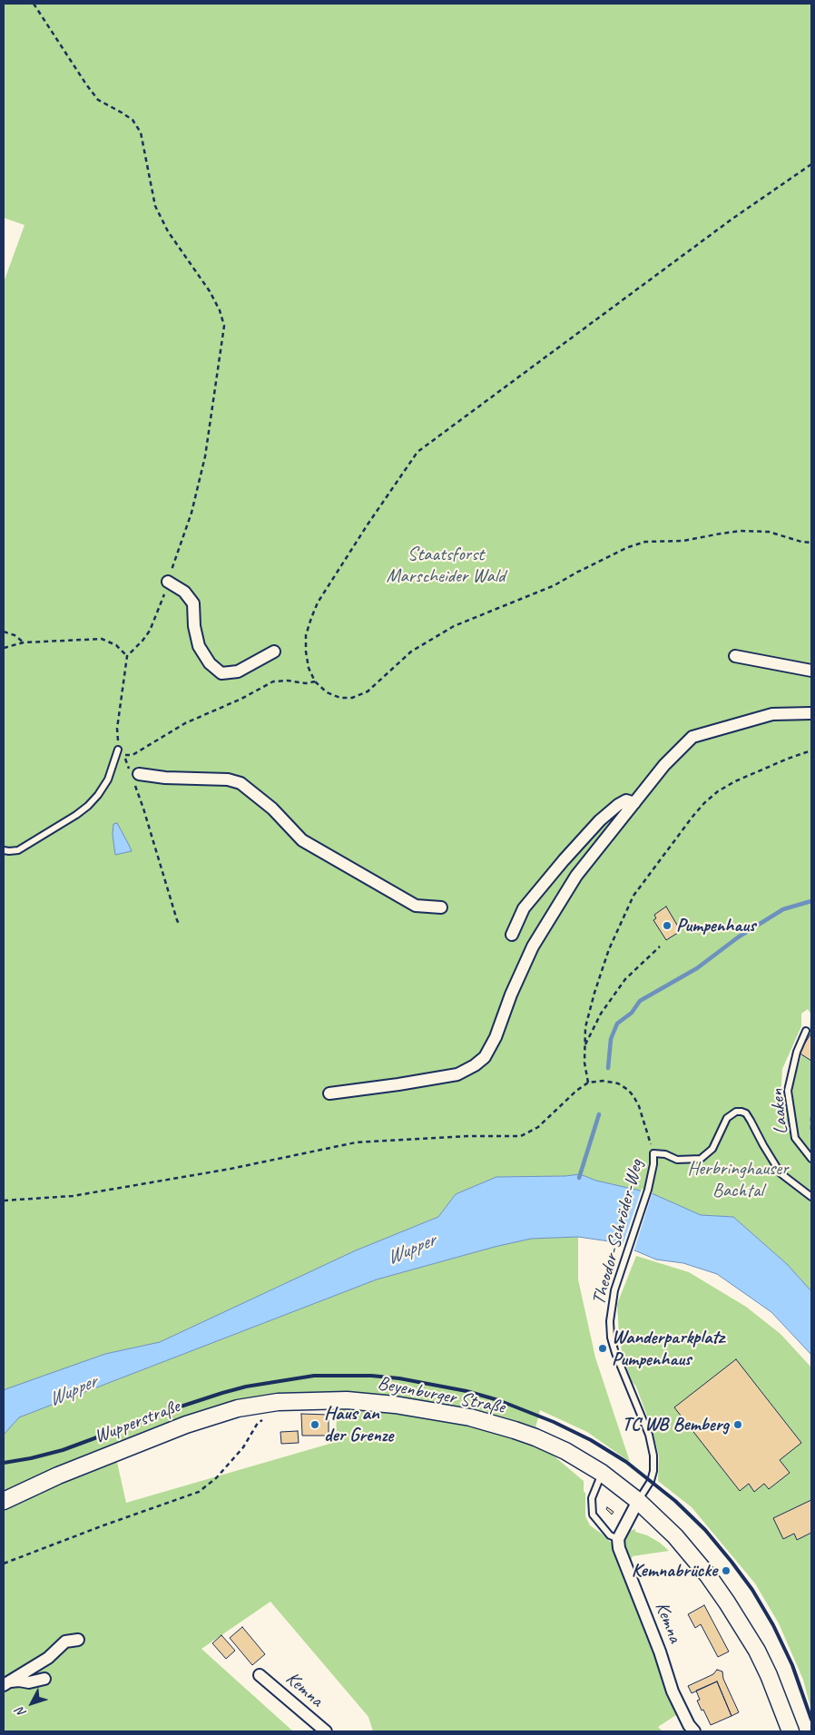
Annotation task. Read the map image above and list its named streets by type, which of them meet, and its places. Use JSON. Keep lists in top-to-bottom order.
{
  "streets": {
    "main road": ["Beyenburger Straße", "Wupperstraße"],
    "street": ["Kemna"],
    "lane": ["Laaken", "Theodor-Schröder-Weg"]
  },
  "crossings": [
    ["Laaken", "Theodor-Schröder-Weg"],
    ["Theodor-Schröder-Weg", "Beyenburger Straße"],
    ["Beyenburger Straße", "Wupperstraße"]
  ],
  "water": ["Wupper"],
  "parks": ["Staatsforst Marscheider Wald", "Herbringhauser Bachtal"],
  "places": [
    "Pumpenhaus",
    "Wanderparkplatz Pumpenhaus",
    "Haus an der Grenze",
    "TC WB Bemberg",
    "Kemnabrücke"
  ],
  "north": "bottom left"
}
